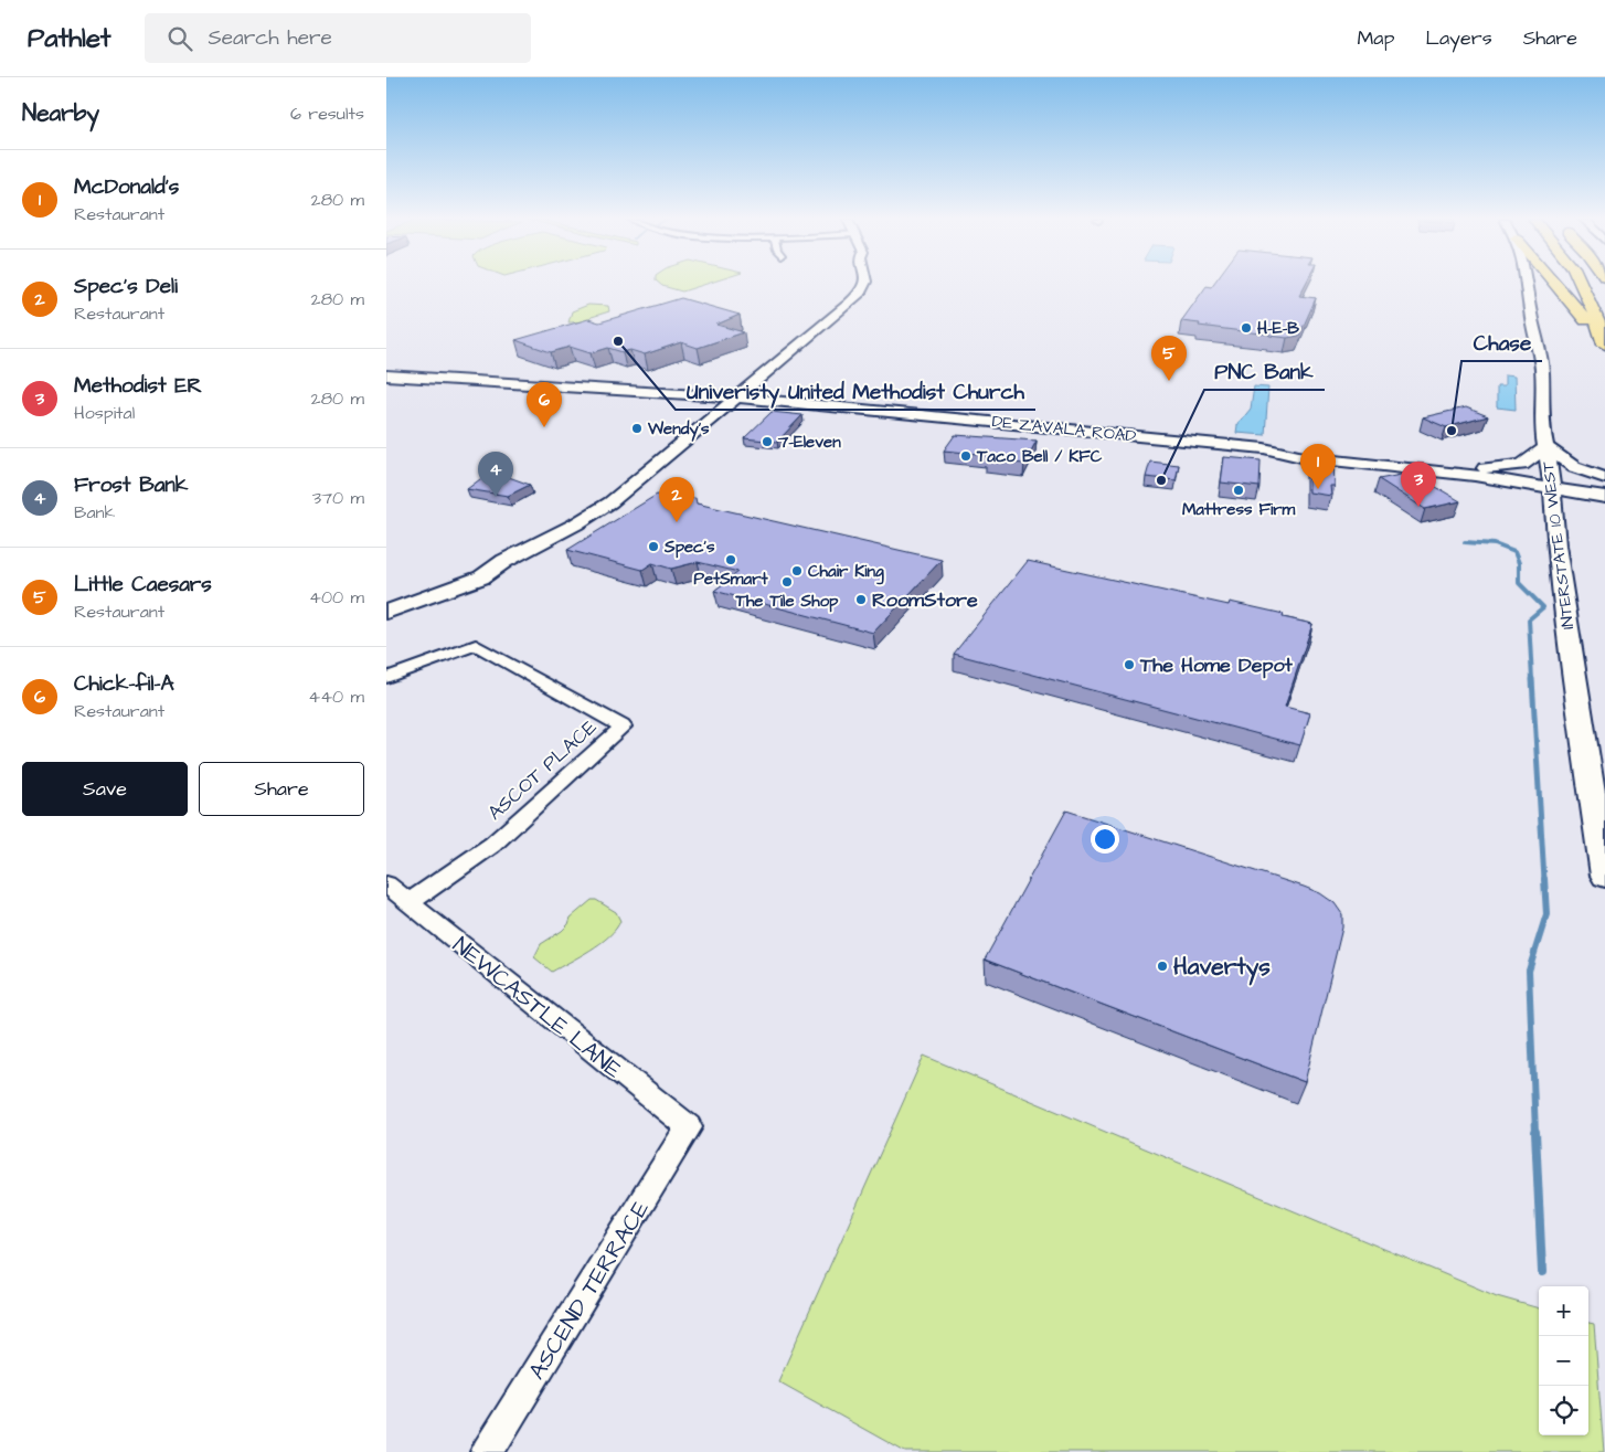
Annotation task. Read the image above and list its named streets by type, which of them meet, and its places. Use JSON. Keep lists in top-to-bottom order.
{
  "streets": {
    "main road": ["DE ZAVALA ROAD", "INTERSTATE 10 WEST"],
    "street": ["ASCOT PLACE", "NEWCASTLE LANE", "ASCEND TERRACE"]
  },
  "crossings": [
    ["DE ZAVALA ROAD", "INTERSTATE 10 WEST"],
    ["ASCOT PLACE", "NEWCASTLE LANE"],
    ["NEWCASTLE LANE", "ASCEND TERRACE"]
  ],
  "places": [
    "H-E-B",
    "Univeristy United Methodist Church",
    "Wendy's",
    "Chase",
    "7-Eleven",
    "Taco Bell / KFC",
    "PNC Bank",
    "Mattress Firm",
    "Spec's",
    "PetSmart",
    "Chair King",
    "The Tile Shop",
    "RoomStore",
    "The Home Depot",
    "Havertys"
  ],
  "page": {
    "header": "Pathlet",
    "search": "Search here",
    "nav": ["Map", "Layers", "Share"],
    "heading": ["Nearby", "6 results"],
    "list": [
      {
        "mark": "1",
        "name": "McDonald's",
        "note": "Restaurant",
        "value": "280 m"
      },
      {
        "mark": "2",
        "name": "Spec's Deli",
        "note": "Restaurant",
        "value": "280 m"
      },
      {
        "mark": "3",
        "name": "Methodist ER",
        "note": "Hospital",
        "value": "280 m"
      },
      {
        "mark": "4",
        "name": "Frost Bank",
        "note": "Bank",
        "value": "370 m"
      },
      {
        "mark": "5",
        "name": "Little Caesars",
        "note": "Restaurant",
        "value": "400 m"
      },
      {
        "mark": "6",
        "name": "Chick-fil-A",
        "note": "Restaurant",
        "value": "440 m"
      }
    ],
    "pins": [
      "5",
      "6",
      "1",
      "4",
      "3",
      "2"
    ],
    "buttons": ["Save", "Share"],
    "map_buttons": ["+", "−"]
  }
}
